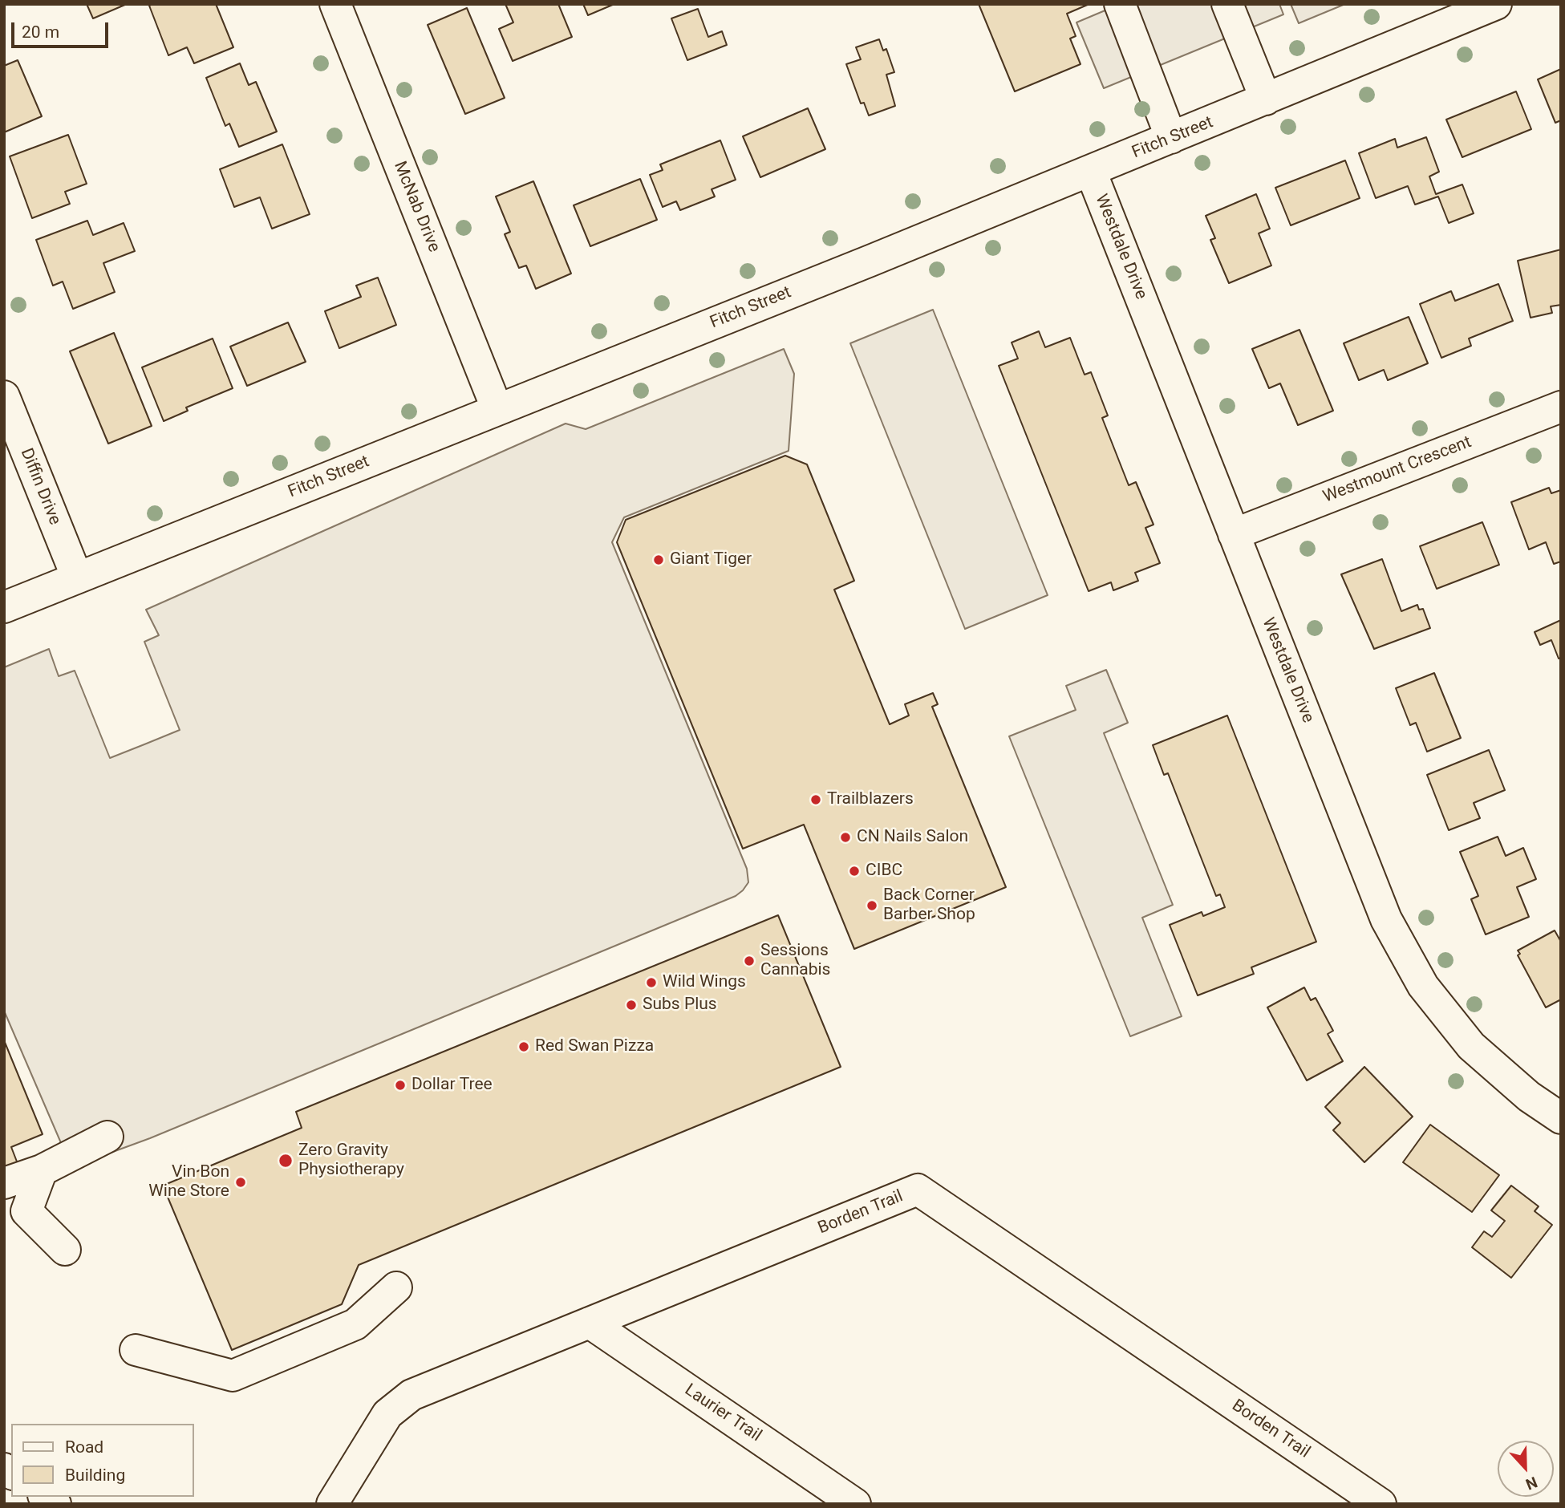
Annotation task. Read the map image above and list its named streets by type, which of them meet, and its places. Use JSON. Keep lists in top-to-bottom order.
{
  "streets": {
    "street": [
      "Fitch Street",
      "McNab Drive",
      "Westdale Drive",
      "Westmount Crescent",
      "Diffin Drive",
      "Borden Trail",
      "Laurier Trail"
    ]
  },
  "crossings": [
    ["Fitch Street", "McNab Drive"],
    ["Fitch Street", "Westdale Drive"],
    ["Fitch Street", "Diffin Drive"],
    ["Westdale Drive", "Westmount Crescent"],
    ["Borden Trail", "Laurier Trail"]
  ],
  "places": [
    "Giant Tiger",
    "Trailblazers",
    "CN Nails Salon",
    "CIBC",
    "Back Corner Barber Shop",
    "Sessions Cannabis",
    "Wild Wings",
    "Subs Plus",
    "Red Swan Pizza",
    "Dollar Tree",
    "Zero Gravity Physiotherapy",
    "Vin Bon Wine Store"
  ],
  "legend": ["Road", "Building"],
  "scale_bar": "20 m",
  "north": "bottom"
}
